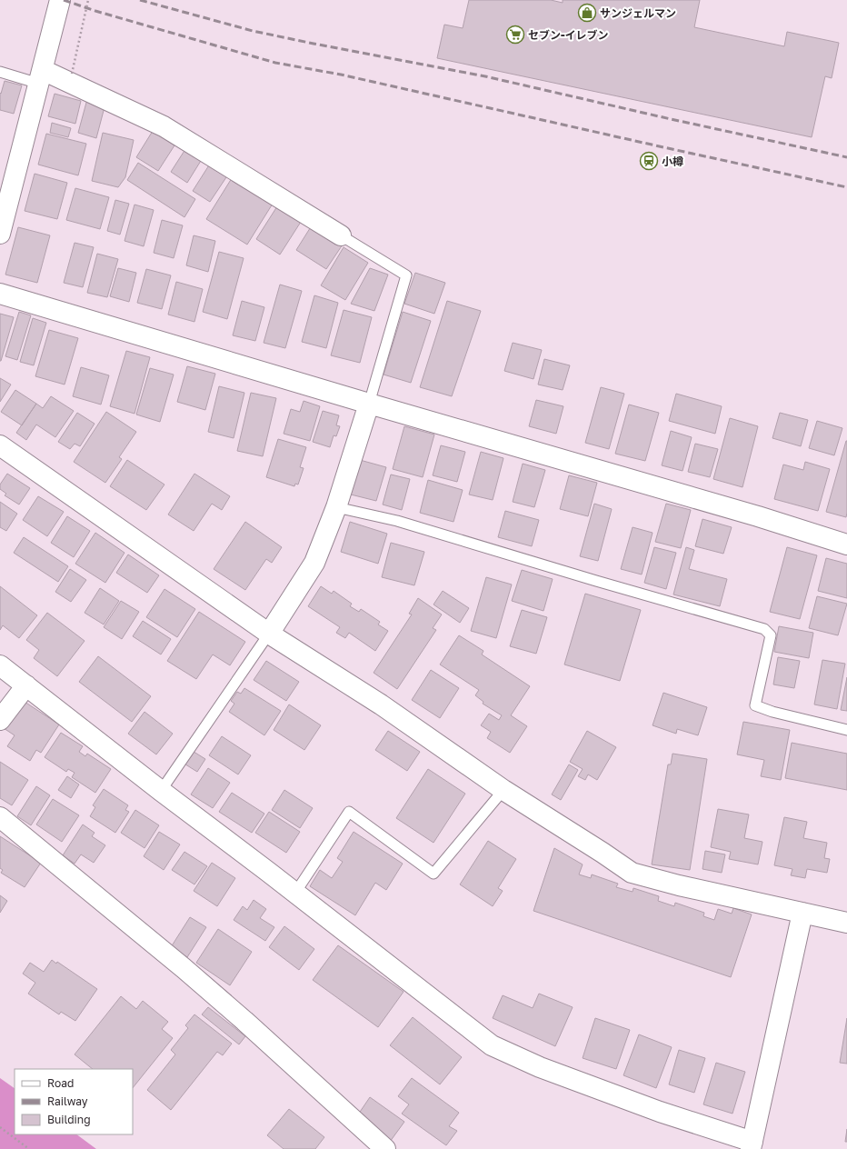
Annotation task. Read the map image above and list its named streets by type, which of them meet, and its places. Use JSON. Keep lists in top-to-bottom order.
{
  "places": {
    "shop": ["サンジェルマン"],
    "supermarket": ["セブン-イレブン"],
    "station": ["小樽"]
  },
  "legend": ["Road", "Railway", "Building"]
}
